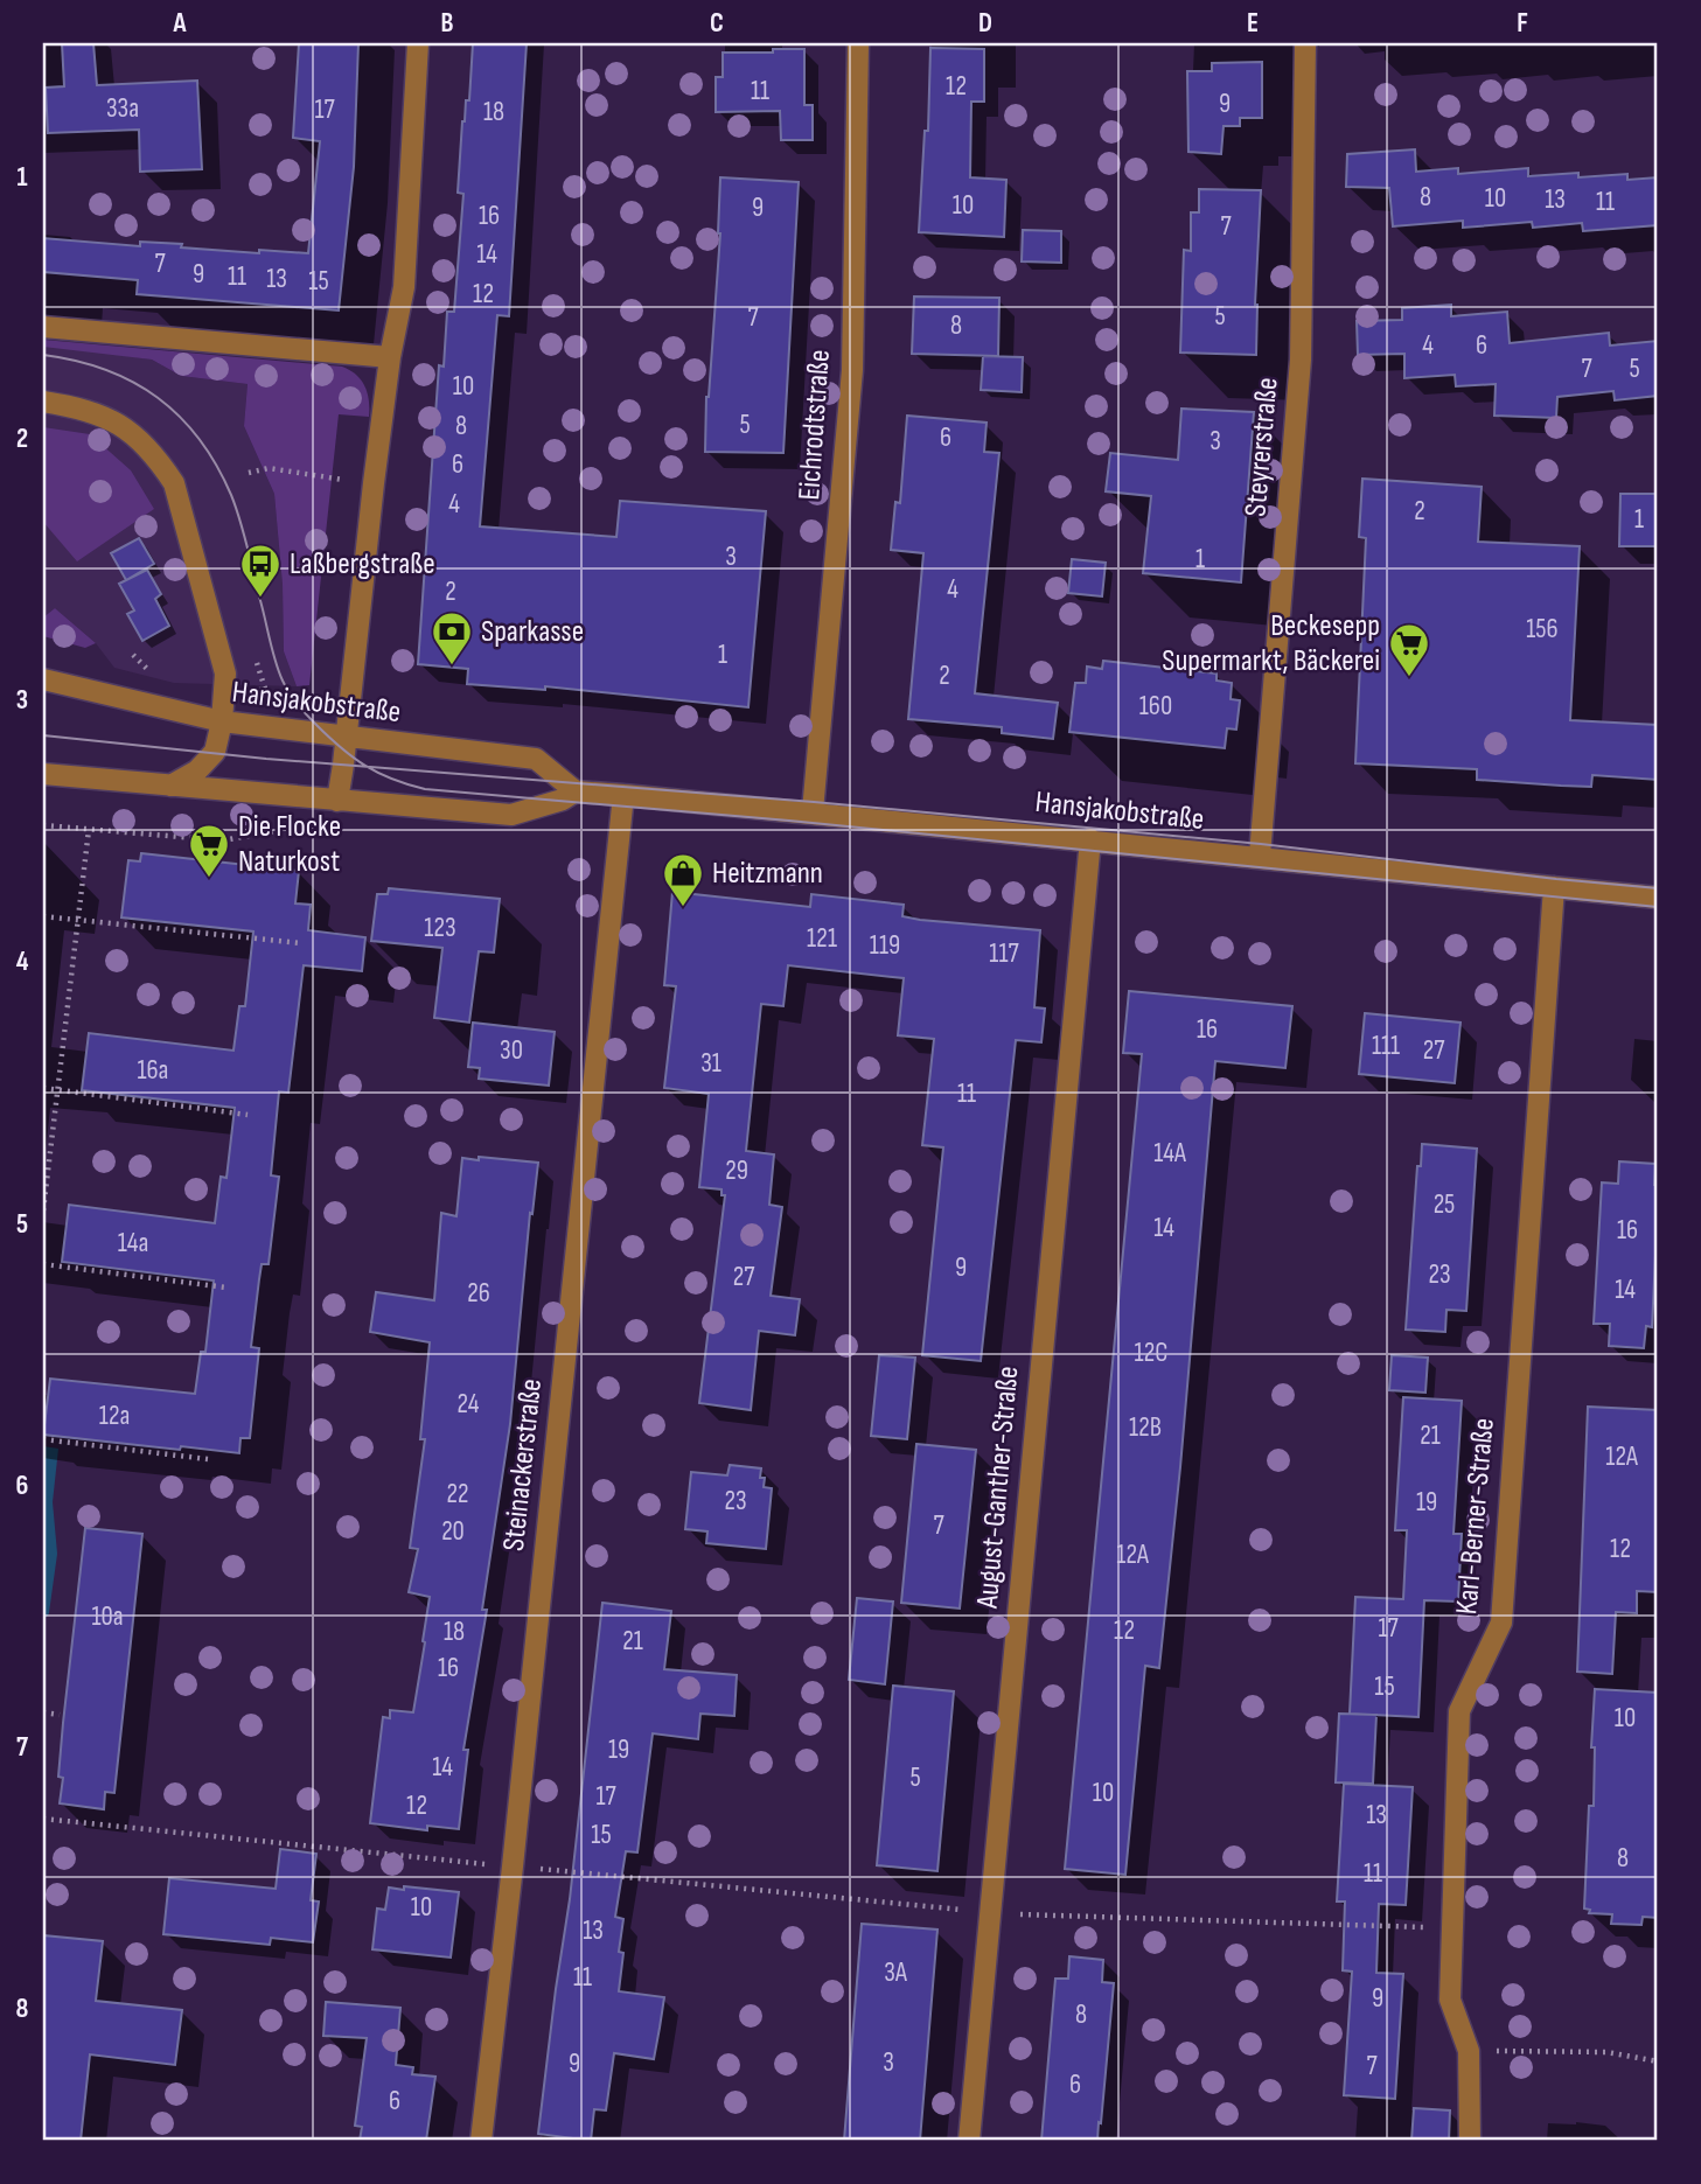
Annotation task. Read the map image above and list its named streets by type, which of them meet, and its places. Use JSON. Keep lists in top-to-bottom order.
{
  "streets": {
    "street": [
      "Eichrodtstraße",
      "Steyrerstraße",
      "Hansjakobstraße",
      "Steinackerstraße",
      "August-Ganther-Straße",
      "Karl-Berner-Straße"
    ]
  },
  "crossings": [
    ["Eichrodtstraße", "Hansjakobstraße"],
    ["Steyrerstraße", "Hansjakobstraße"],
    ["Hansjakobstraße", "Steinackerstraße"],
    ["Hansjakobstraße", "August-Ganther-Straße"],
    ["Hansjakobstraße", "Karl-Berner-Straße"]
  ],
  "places": {
    "bus stop": ["Laßbergstraße"],
    "bank": ["Sparkasse"],
    "supermarket": ["Beckesepp Supermarkt, Bäckerei", "Die Flocke Naturkost"],
    "shop": ["Heitzmann"]
  },
  "house_numbers": [
    "12",
    "11",
    "9",
    "33a",
    "17",
    "18",
    "8",
    "10",
    "13",
    "11",
    "10",
    "9",
    "16",
    "7",
    "14",
    "7",
    "9",
    "11",
    "13",
    "15",
    "12",
    "5",
    "7",
    "8",
    "4",
    "6",
    "7",
    "5",
    "10",
    "5",
    "8",
    "6",
    "3",
    "6",
    "4",
    "2",
    "1",
    "3",
    "1",
    "4",
    "2",
    "156",
    "1",
    "2",
    "160",
    "123",
    "121",
    "119",
    "117",
    "16",
    "111",
    "30",
    "27",
    "31",
    "16a",
    "11",
    "14A",
    "29",
    "25",
    "14",
    "16",
    "14a",
    "9",
    "23",
    "27",
    "14",
    "26",
    "12C",
    "24",
    "12a",
    "12B",
    "21",
    "12A",
    "22",
    "23",
    "19",
    "7",
    "20",
    "12",
    "12A",
    "10a",
    "17",
    "12",
    "18",
    "21",
    "16",
    "15",
    "10",
    "19",
    "14",
    "5",
    "10",
    "17",
    "12",
    "13",
    "15",
    "8",
    "11",
    "10",
    "13",
    "3A",
    "11",
    "9",
    "8",
    "3",
    "9",
    "7",
    "6",
    "6"
  ],
  "grid": {
    "columns": [
      "A",
      "B",
      "C",
      "D",
      "E",
      "F"
    ],
    "rows": [
      "1",
      "2",
      "3",
      "4",
      "5",
      "6",
      "7",
      "8"
    ]
  }
}
